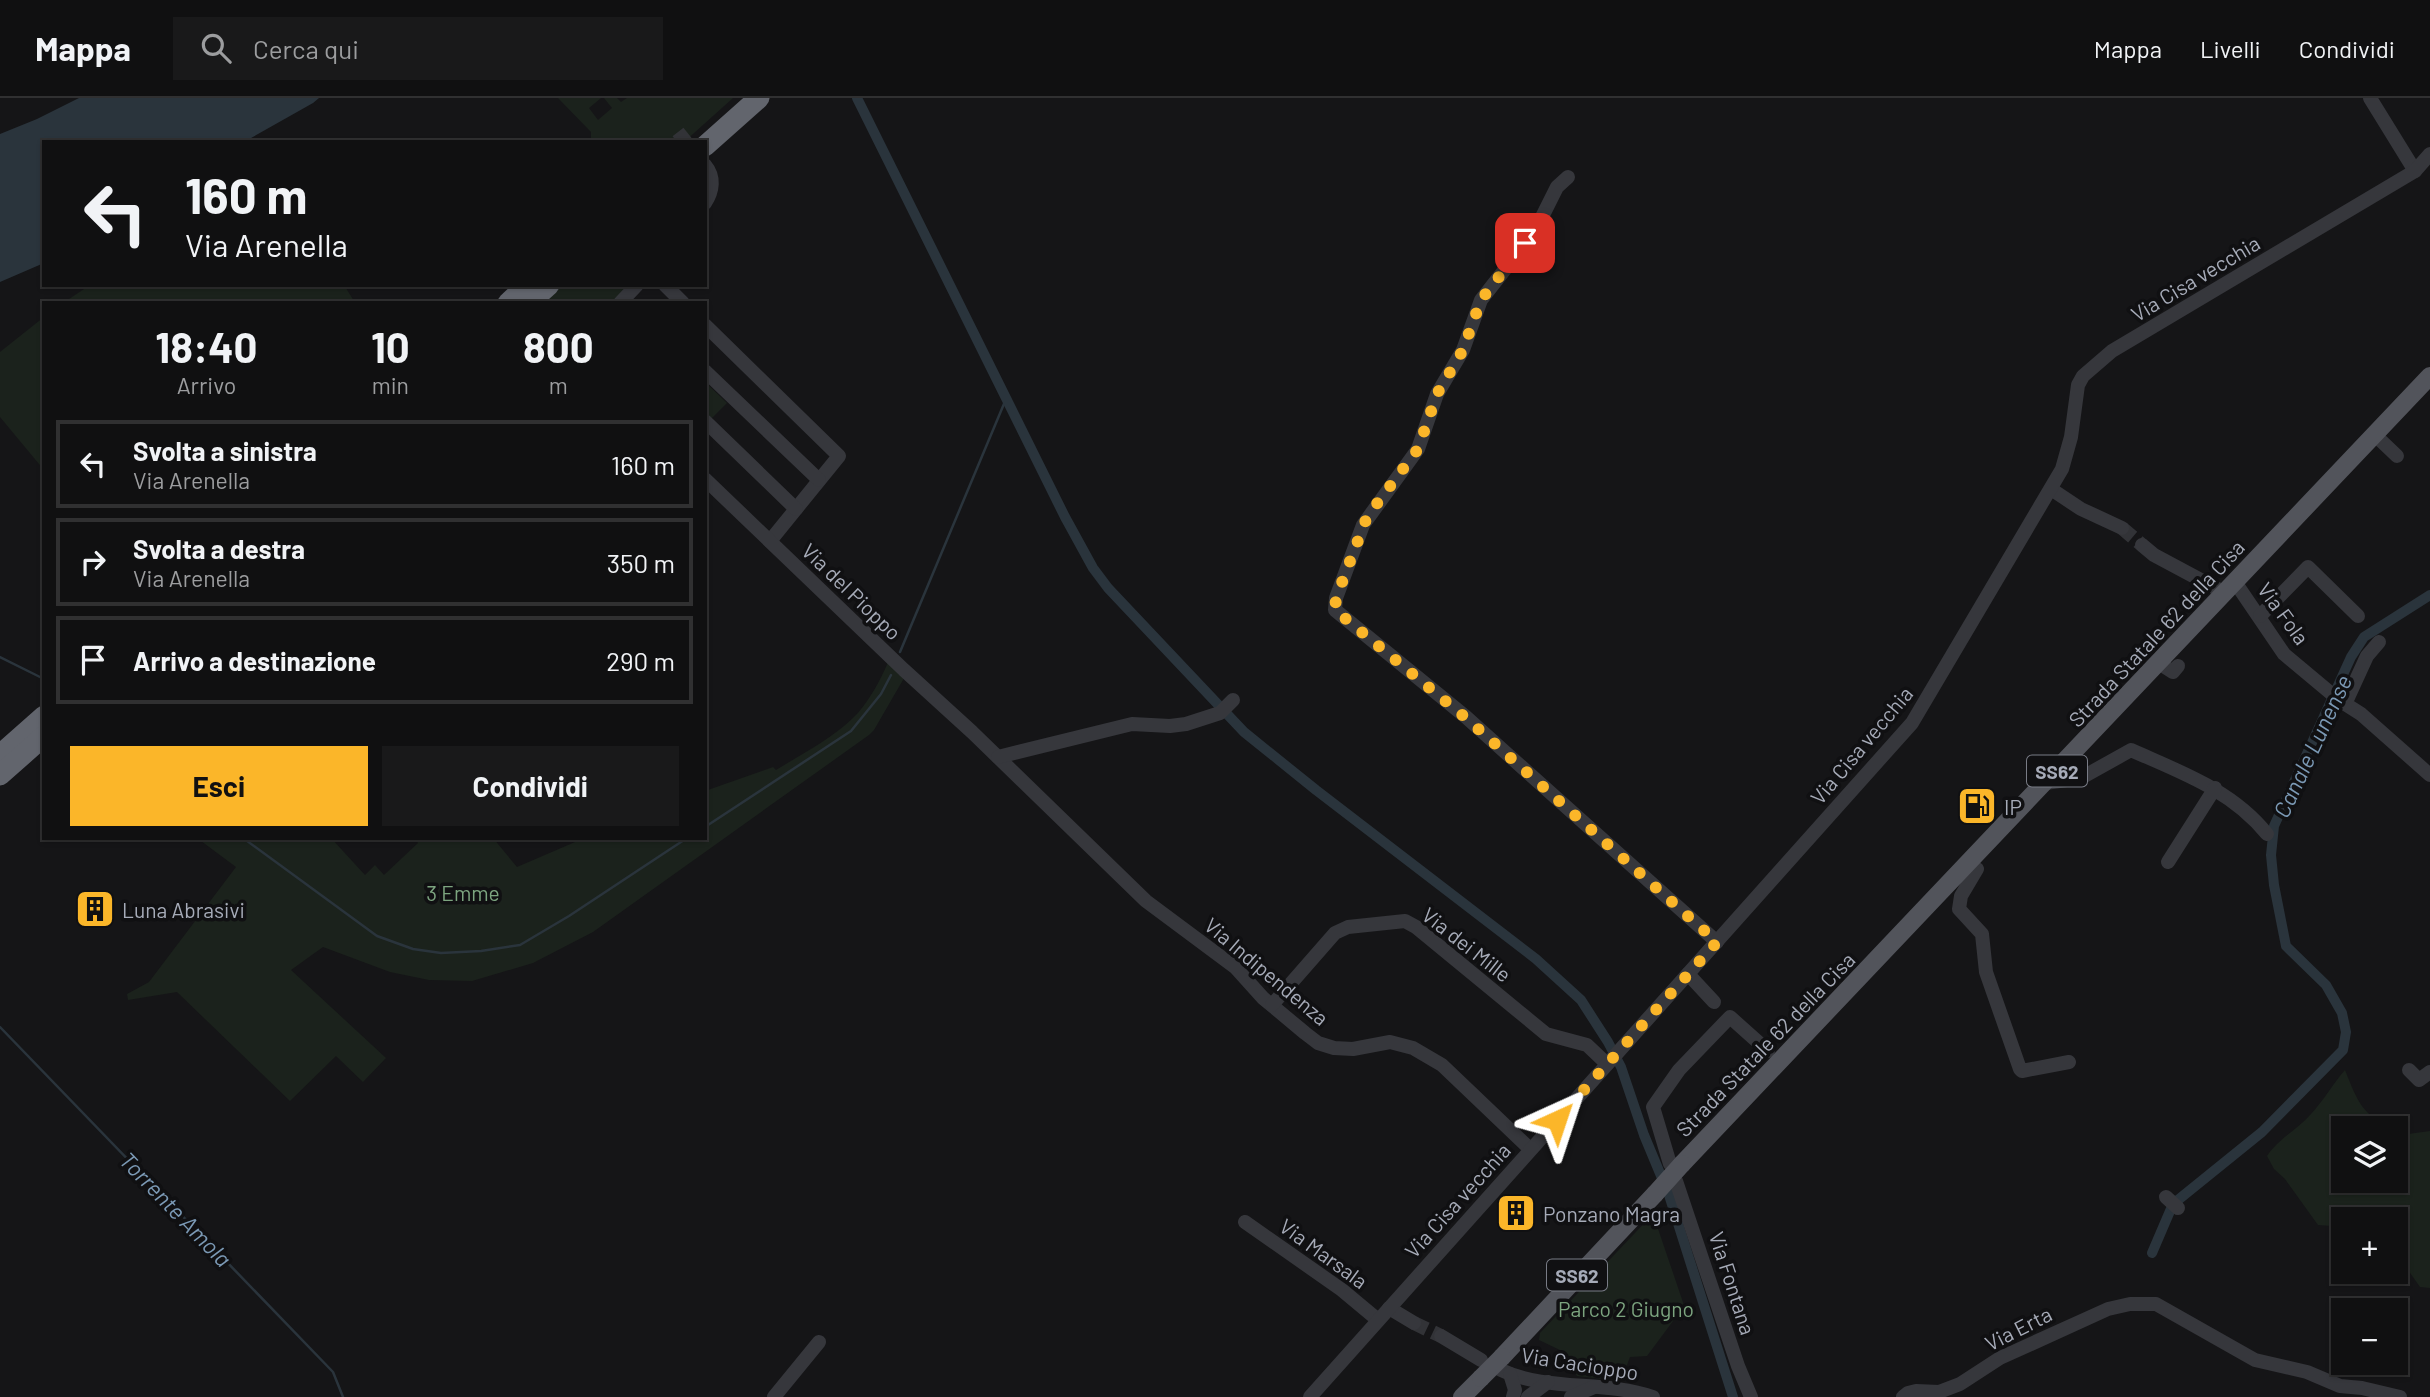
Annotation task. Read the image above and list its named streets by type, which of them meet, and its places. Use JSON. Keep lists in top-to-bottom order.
{
  "streets": {
    "main road": ["Strada Statale 62 della Cisa", "SS62"],
    "street": [
      "Via Cisa vecchia",
      "Via del Pioppo",
      "Via Fola",
      "Via dei Mille",
      "Via Indipendenza",
      "Via Marsala",
      "Via Fontana",
      "Via Erta",
      "Via Cacioppo"
    ]
  },
  "crossings": [
    ["Via Cisa vecchia", "Via dei Mille"],
    ["Via Cisa vecchia", "Via Indipendenza"],
    ["Via Cisa vecchia", "Via Marsala"],
    ["Via del Pioppo", "Via Indipendenza"],
    ["Via Fola", "Strada Statale 62 della Cisa"],
    ["Strada Statale 62 della Cisa", "SS62"],
    ["Strada Statale 62 della Cisa", "Via Fontana"],
    ["SS62", "Via Fontana"],
    ["SS62", "Via Cacioppo"],
    ["Via dei Mille", "Via Indipendenza"]
  ],
  "water": ["Canale Lunense", "Torrente Amola"],
  "parks": ["3 Emme", "Parco 2 Giugno"],
  "places": {
    "fuel station": ["IP"],
    "building": ["Luna Abrasivi", "Ponzano Magra"]
  },
  "page": {
    "header": "Mappa",
    "search": "Cerca qui",
    "nav": ["Mappa", "Livelli", "Condividi"],
    "turn": ["160 m", "Via Arenella"],
    "eta": [
      "18:40",
      "Arrivo",
      "10",
      "min",
      "800",
      "m"
    ],
    "list": [
      {
        "name": "Svolta a sinistra",
        "note": "Via Arenella",
        "value": "160 m"
      },
      {
        "name": "Svolta a destra",
        "note": "Via Arenella",
        "value": "350 m"
      },
      {
        "name": "Arrivo a destinazione",
        "value": "290 m"
      }
    ],
    "buttons": ["Esci", "Condividi"],
    "map_buttons": ["+", "−"]
  }
}
